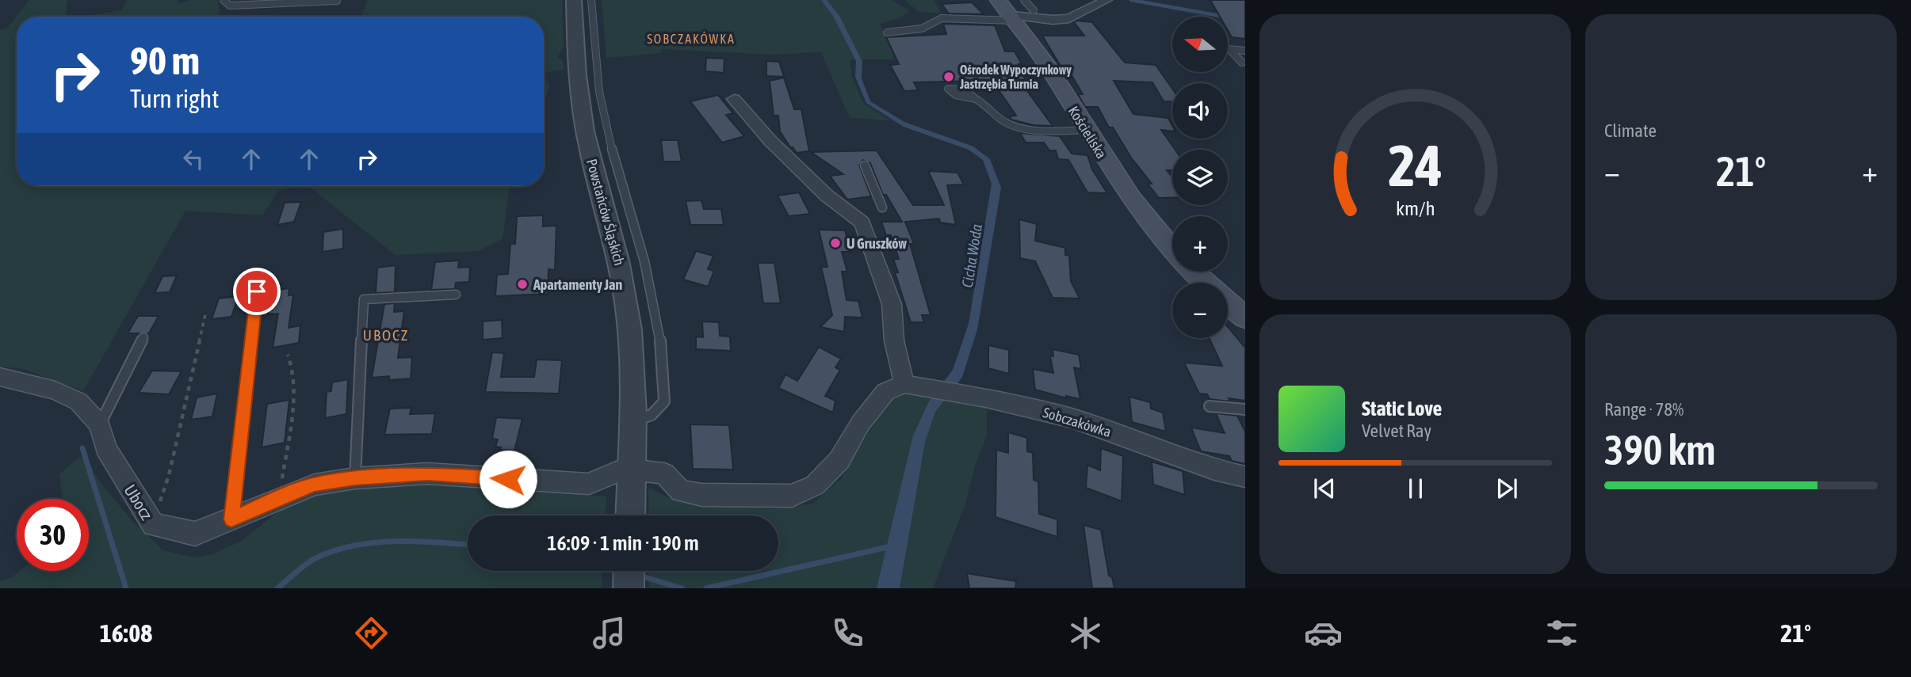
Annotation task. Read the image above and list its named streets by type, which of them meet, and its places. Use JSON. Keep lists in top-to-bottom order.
{
  "streets": {
    "main road": ["Kościeliska"],
    "street": ["Powstańców Śląskich", "Sobczakówka", "Ubocz"]
  },
  "crossings": [
    ["Powstańców Śląskich", "Ubocz"]
  ],
  "districts": ["SOBCZAKÓWKA", "UBOCZ"],
  "water": ["Cicha Woda"],
  "places": ["Ośrodek Wypoczynkowy Jastrzębia Turnia", "U Gruszków", "Apartamenty Jan"],
  "north": "left",
  "page": {
    "tile": [
      "Climate",
      ["Range · 78%", "390 km"]
    ],
    "map_buttons": ["+", "−"],
    "turn": ["90 m", "Turn right"],
    "heat": ["−", "21°", "+"],
    "song": ["Static Love", "Velvet Ray"],
    "limit": "30",
    "trip": "16:09 · 1 min · 190 m",
    "tabs": ["16:08", "21°"],
    "gauge": ["24", "km/h"]
  }
}
